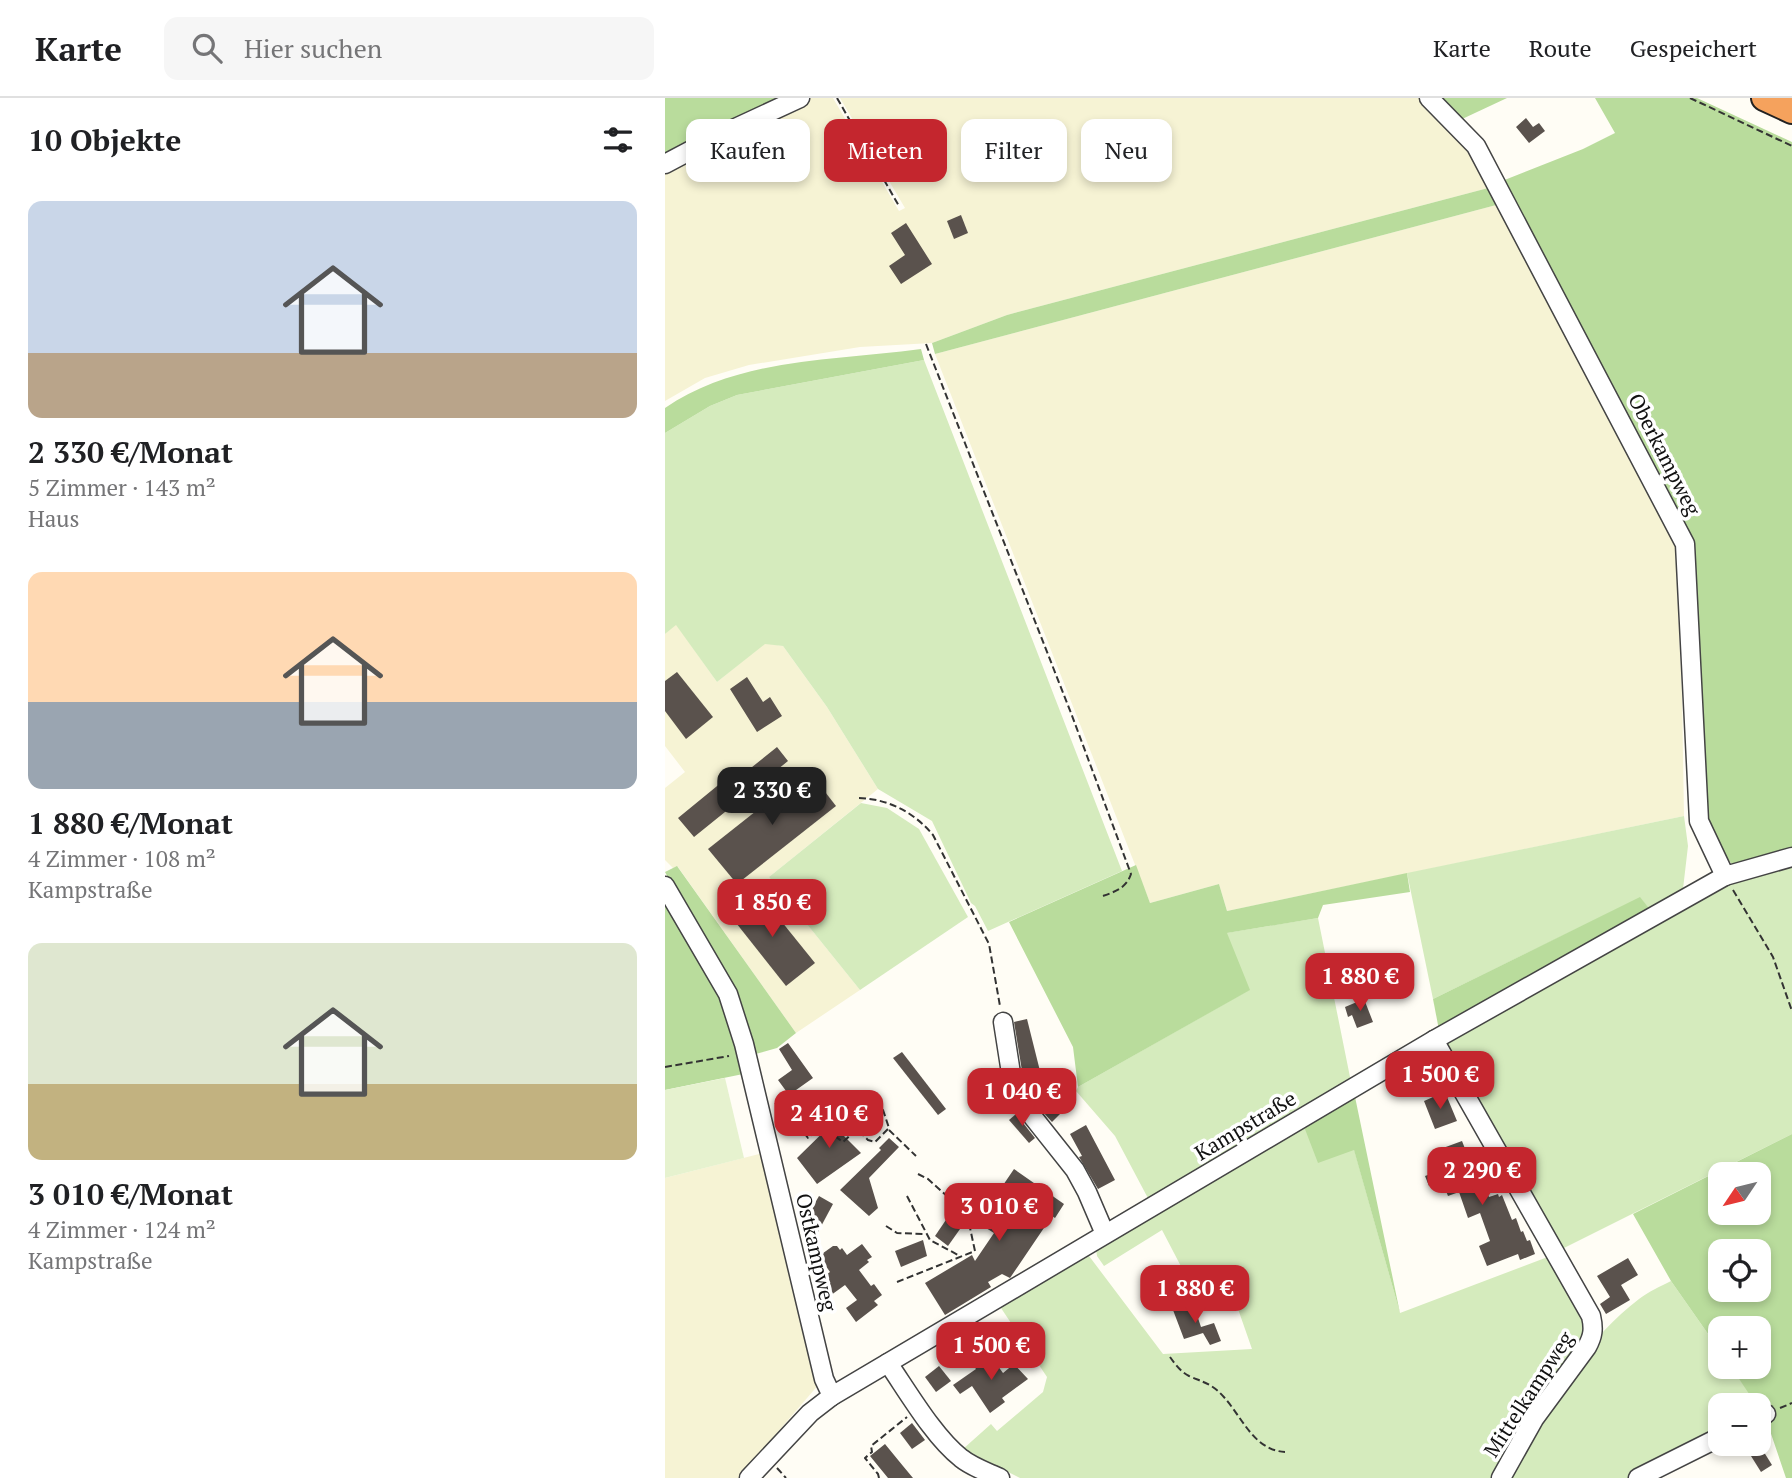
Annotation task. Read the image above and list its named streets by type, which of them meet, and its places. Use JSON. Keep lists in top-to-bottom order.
{
  "streets": {
    "street": [
      "Oberkampweg",
      "Kampstraße",
      "Ostkampweg",
      "Mittelkampweg"
    ]
  },
  "crossings": [
    ["Oberkampweg", "Kampstraße"],
    ["Kampstraße", "Ostkampweg"],
    ["Kampstraße", "Mittelkampweg"]
  ],
  "north": "bottom left",
  "page": {
    "header": "Karte",
    "search": "Hier suchen",
    "nav": ["Karte", "Route", "Gespeichert"],
    "heading": "10 Objekte",
    "chip": [
      "Kaufen",
      "Mieten",
      "Filter",
      "Neu"
    ],
    "list": [
      {
        "name": "2 330 €/Monat",
        "note": "5 Zimmer · 143 m² · Haus"
      },
      {
        "name": "1 880 €/Monat",
        "note": "4 Zimmer · 108 m² · Kampstraße"
      },
      {
        "name": "3 010 €/Monat",
        "note": "4 Zimmer · 124 m² · Kampstraße"
      }
    ],
    "price": [
      "2 330 €",
      "1 850 €",
      "1 880 €",
      "1 500 €",
      "1 040 €",
      "2 410 €",
      "2 290 €",
      "3 010 €",
      "1 880 €",
      "1 500 €"
    ],
    "map_buttons": ["+", "−"]
  }
}
